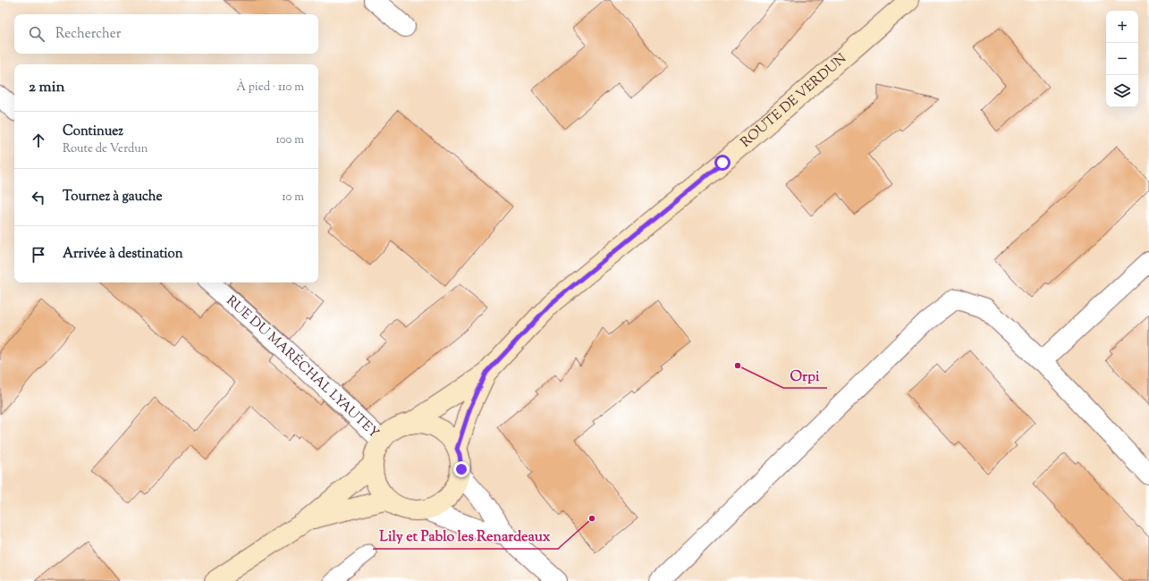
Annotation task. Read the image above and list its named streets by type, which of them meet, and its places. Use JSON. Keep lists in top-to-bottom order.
{
  "streets": {
    "main road": ["ROUTE DE VERDUN"],
    "street": ["RUE DU MARÉCHAL LYAUTEY"]
  },
  "crossings": [
    ["ROUTE DE VERDUN", "RUE DU MARÉCHAL LYAUTEY"]
  ],
  "places": ["Orpi", "Lily et Pablo les Renardeaux"],
  "page": {
    "map_buttons": ["+", "−"],
    "search": "Rechercher",
    "heading": ["2 min", "À pied · 110 m"],
    "list": [
      ["Continuez", "Route de Verdun", "100 m"],
      ["Tournez à gauche", "10 m"],
      "Arrivée à destination"
    ]
  }
}
